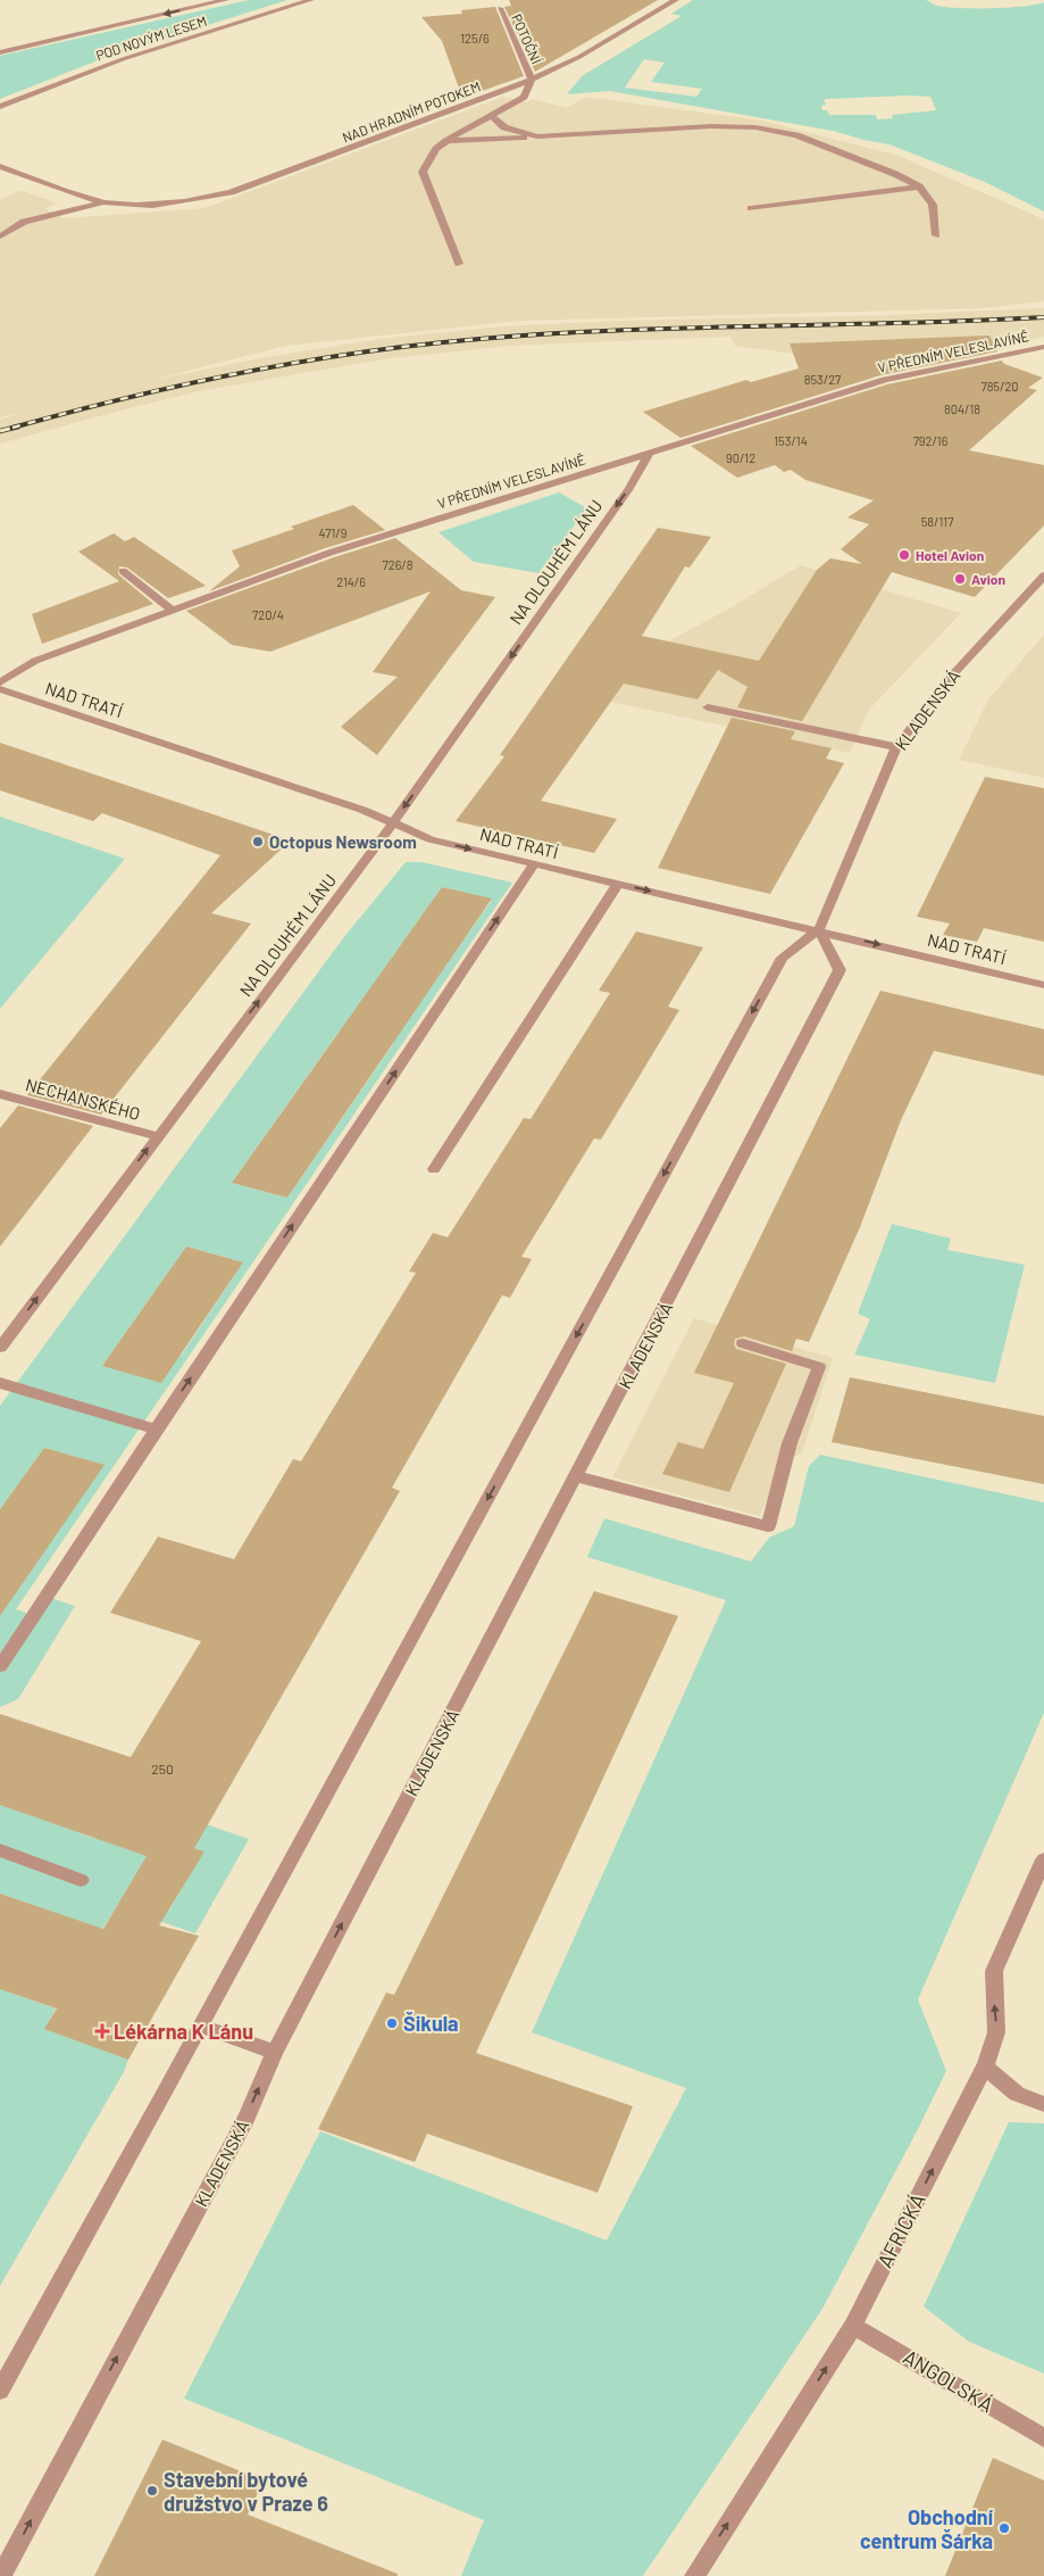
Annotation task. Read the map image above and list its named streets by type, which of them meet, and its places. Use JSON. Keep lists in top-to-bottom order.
{
  "streets": {
    "street": [
      "POD NOVÝM LESEM",
      "POTOČNÍ",
      "NAD HRADNÍM POTOKEM",
      "V PŘEDNÍM VELESLAVÍNĚ",
      "NA DLOUHÉM LÁNU",
      "NAD TRATÍ",
      "KLADENSKÁ",
      "NECHANSKÉHO",
      "AFRICKÁ",
      "ANGOLSKÁ"
    ]
  },
  "crossings": [
    ["POTOČNÍ", "NAD HRADNÍM POTOKEM"],
    ["V PŘEDNÍM VELESLAVÍNĚ", "NA DLOUHÉM LÁNU"],
    ["NA DLOUHÉM LÁNU", "NAD TRATÍ"],
    ["NA DLOUHÉM LÁNU", "NECHANSKÉHO"],
    ["NAD TRATÍ", "KLADENSKÁ"],
    ["AFRICKÁ", "ANGOLSKÁ"]
  ],
  "one_way": ["NAD TRATÍ", "AFRICKÁ"],
  "places": {
    "other": [
      "Hotel Avion",
      "Avion",
      "Octopus Newsroom",
      "Šikula",
      "Stavební bytové družstvo v Praze 6",
      "Obchodní centrum Šárka"
    ],
    "health": ["Lékárna K Lánu"]
  },
  "house_numbers": [
    "125/6",
    "853/27",
    "785/20",
    "804/18",
    "153/14",
    "792/16",
    "90/12",
    "58/117",
    "471/9",
    "726/8",
    "214/6",
    "720/4",
    "250"
  ]
}
